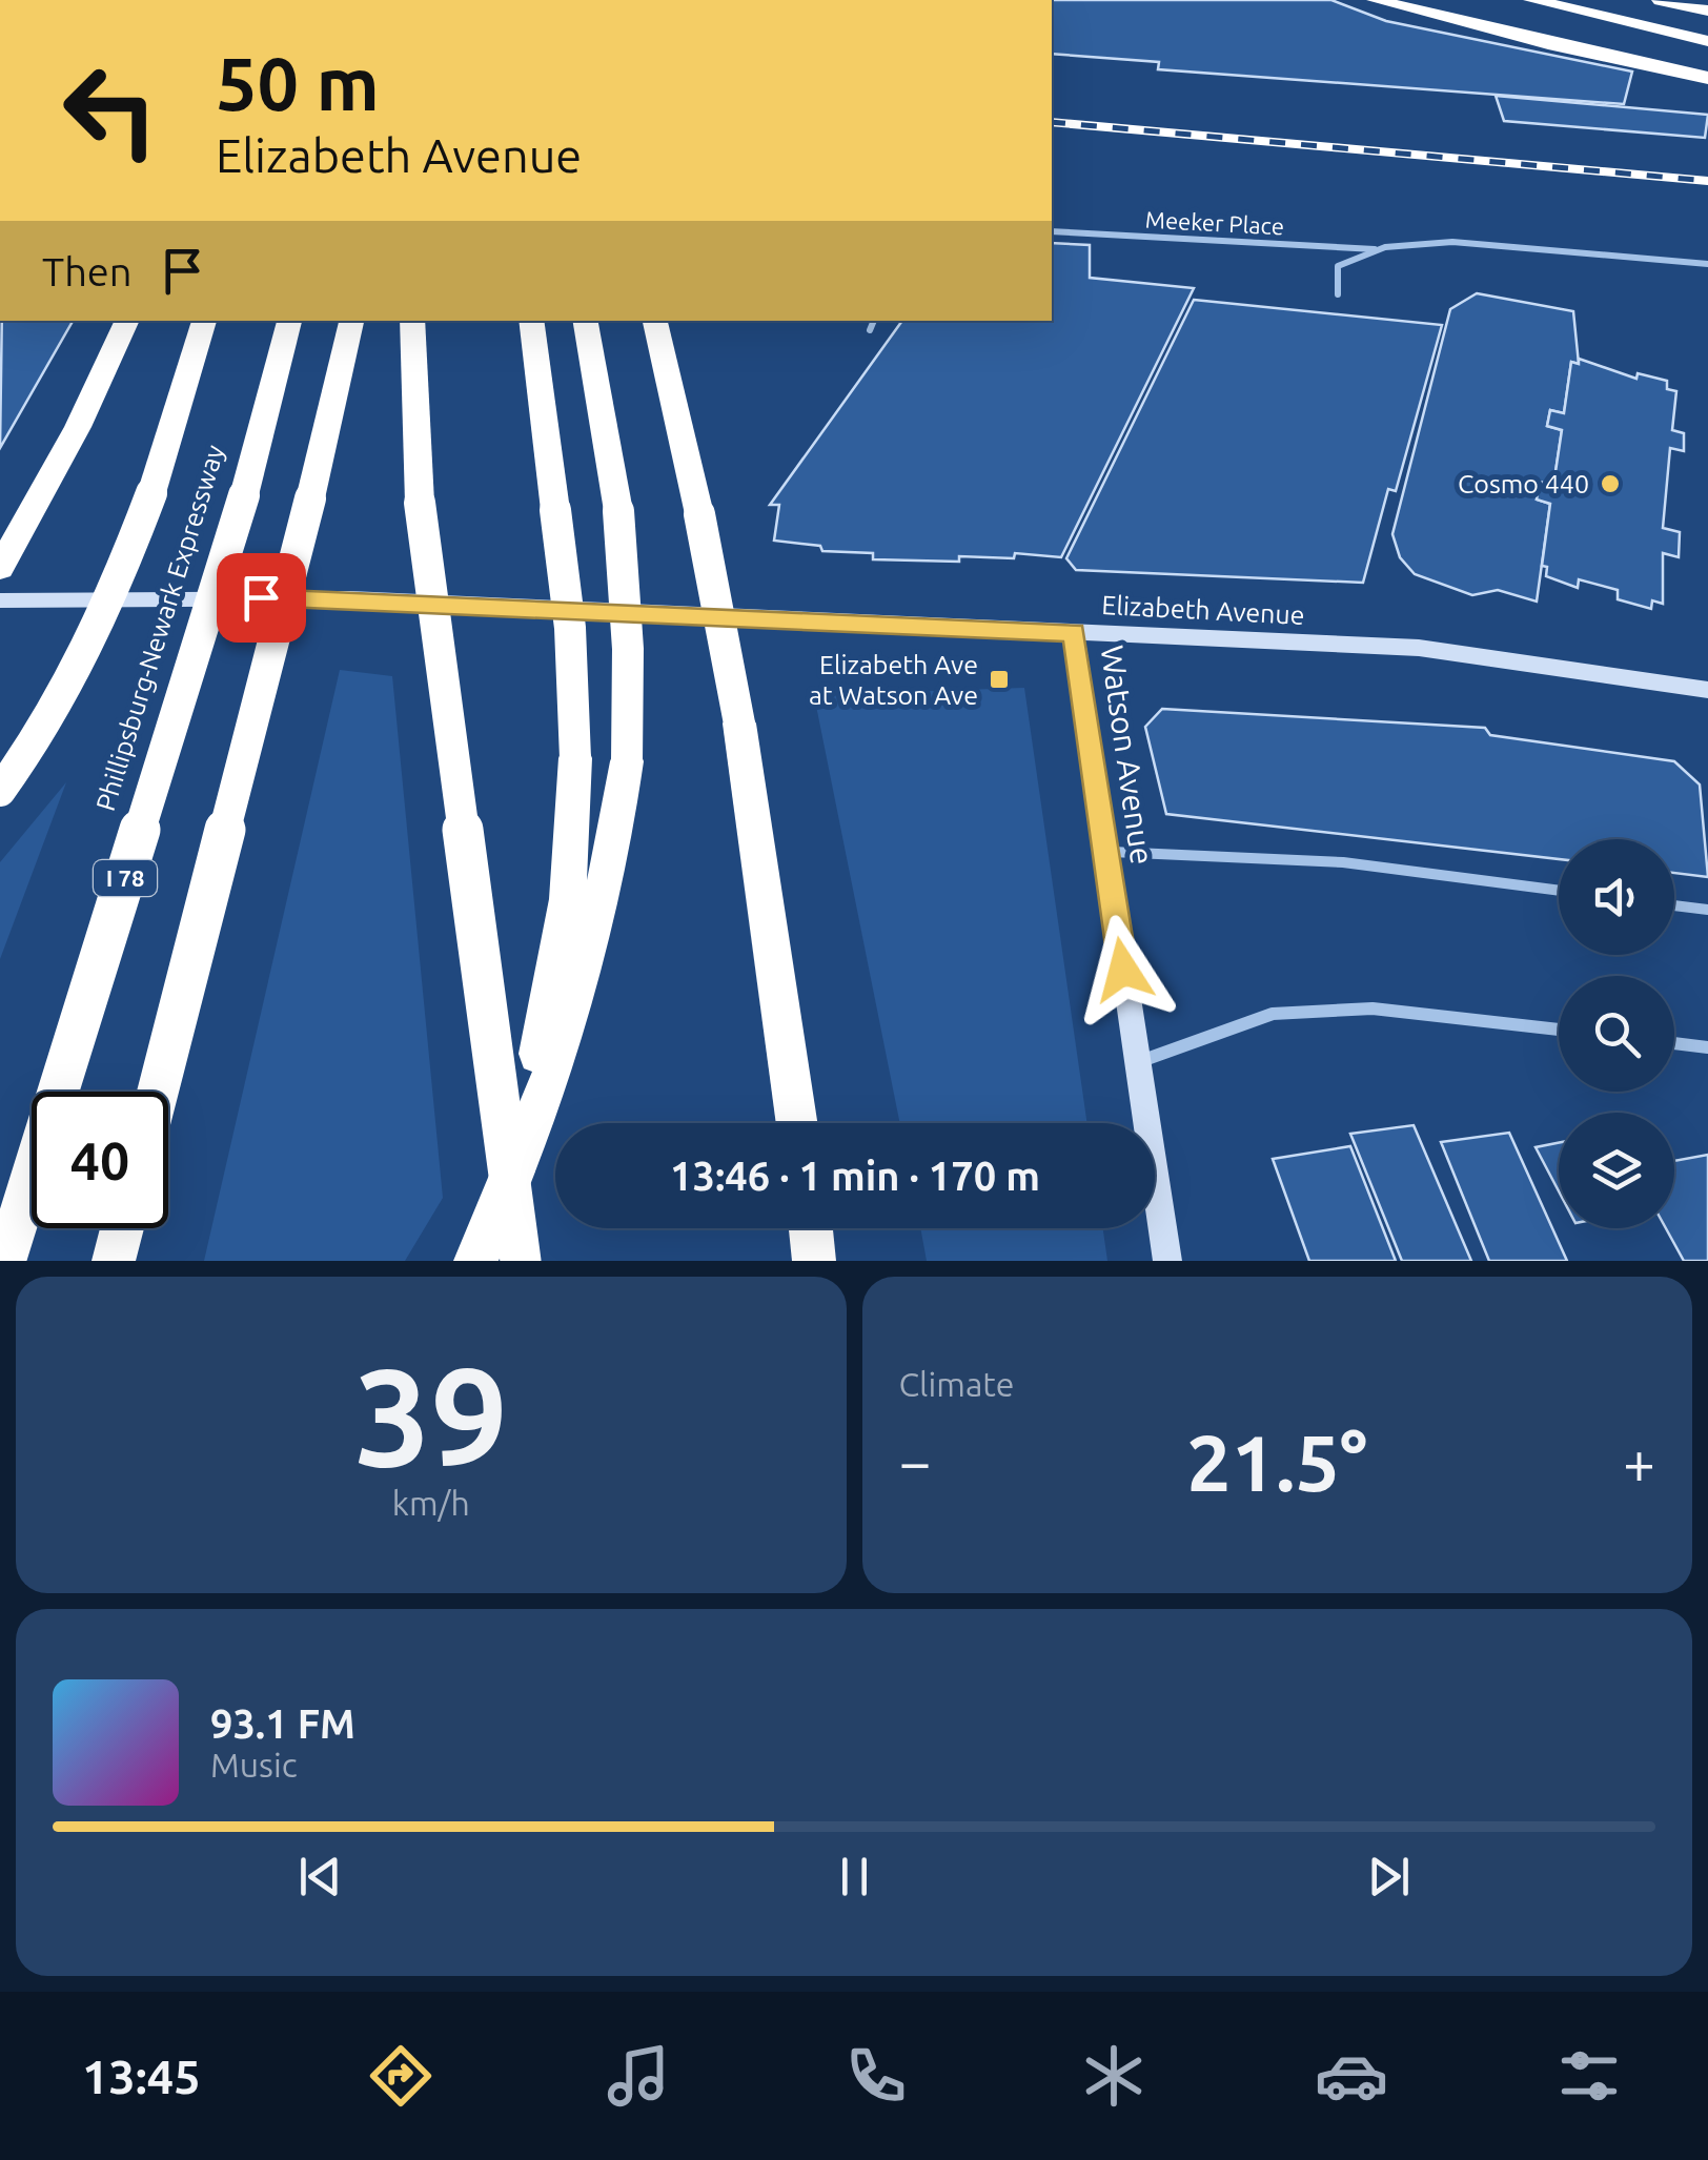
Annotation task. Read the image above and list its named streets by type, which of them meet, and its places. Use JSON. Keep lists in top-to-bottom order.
{
  "streets": {
    "highway": ["Phillipsburg-Newark Expressway", "I 78"],
    "main road": ["Elizabeth Avenue", "Watson Avenue"],
    "lane": ["Meeker Place"]
  },
  "crossings": [
    ["Elizabeth Avenue", "Watson Avenue"]
  ],
  "places": {
    "other": ["Cosmo 440"],
    "transit": ["Elizabeth Ave at Watson Ave"]
  },
  "page": {
    "turn": ["50 m", "Elizabeth Avenue"],
    "then": "Then",
    "limit": "40",
    "trip": "13:46 · 1 min · 170 m",
    "tile": [
      ["39", "km/h"],
      "Climate"
    ],
    "heat": ["−", "21.5°", "+"],
    "song": ["93.1 FM", "Music"],
    "tabs": "13:45"
  }
}
